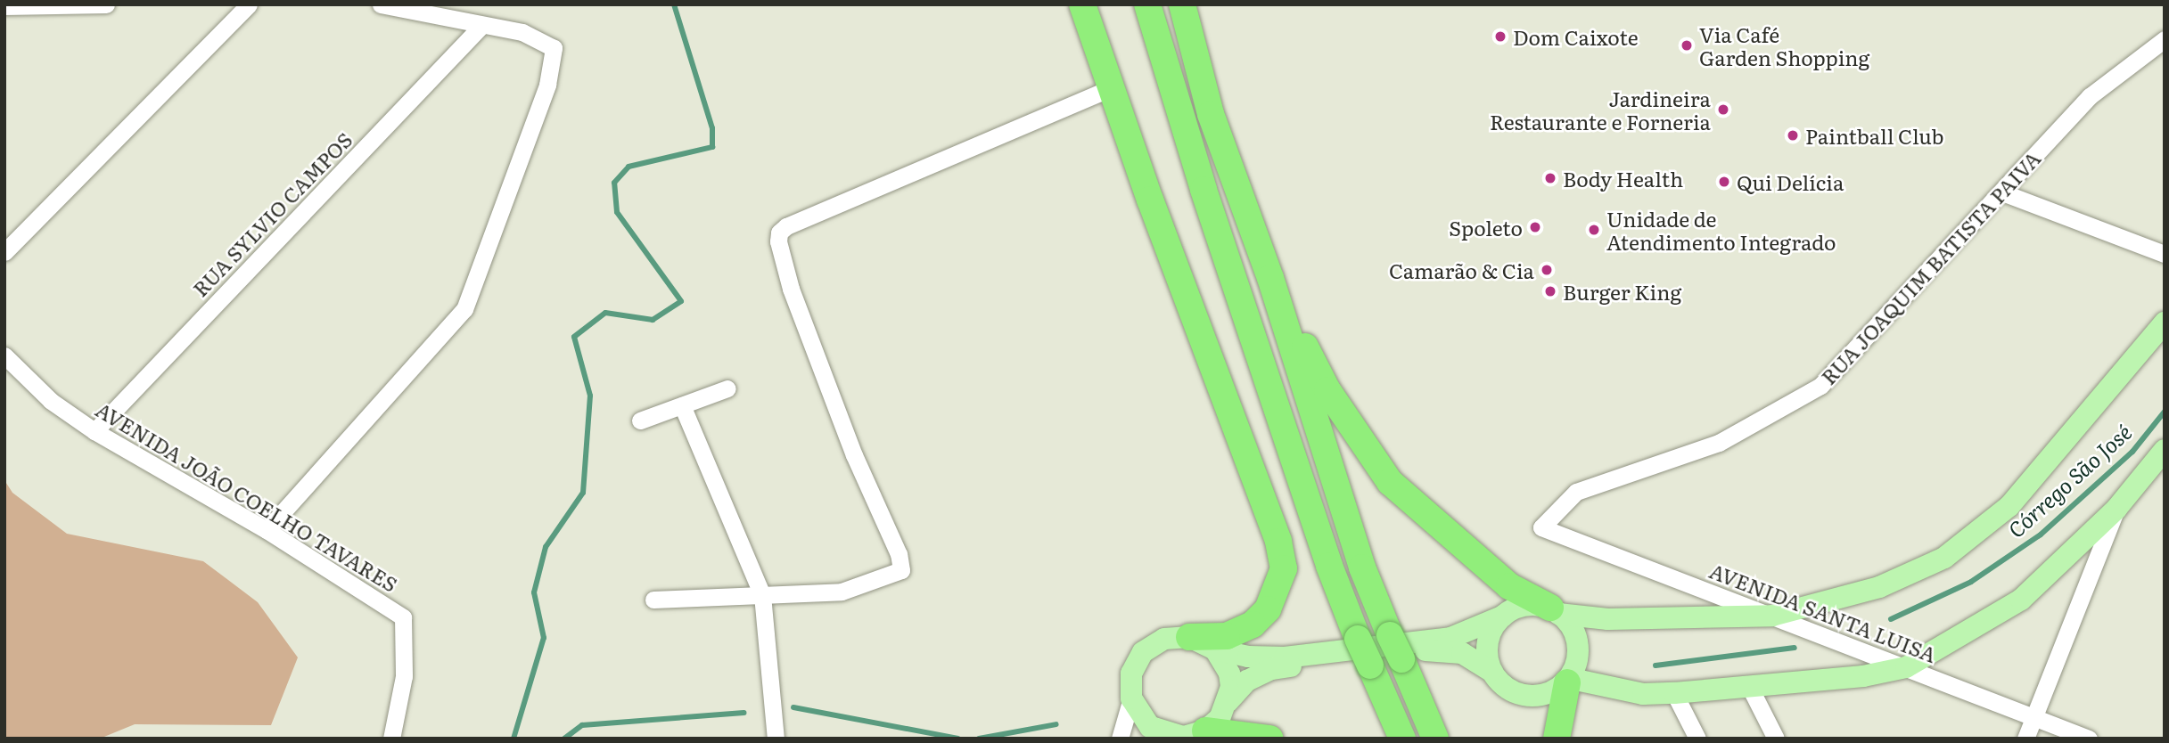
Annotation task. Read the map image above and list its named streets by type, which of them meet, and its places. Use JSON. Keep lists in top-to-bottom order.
{
  "streets": {
    "street": [
      "RUA SYLVIO CAMPOS",
      "RUA JOAQUIM BATISTA PAIVA",
      "AVENIDA JOÃO COELHO TAVARES",
      "AVENIDA SANTA LUISA"
    ]
  },
  "crossings": [
    ["RUA SYLVIO CAMPOS", "AVENIDA JOÃO COELHO TAVARES"],
    ["RUA JOAQUIM BATISTA PAIVA", "AVENIDA SANTA LUISA"]
  ],
  "water": ["Córrego São José"],
  "places": [
    "Dom Caixote",
    "Via Café Garden Shopping",
    "Jardineira Restaurante e Forneria",
    "Paintball Club",
    "Body Health",
    "Qui Delícia",
    "Spoleto",
    "Unidade de Atendimento Integrado",
    "Camarão & Cia",
    "Burger King"
  ]
}
